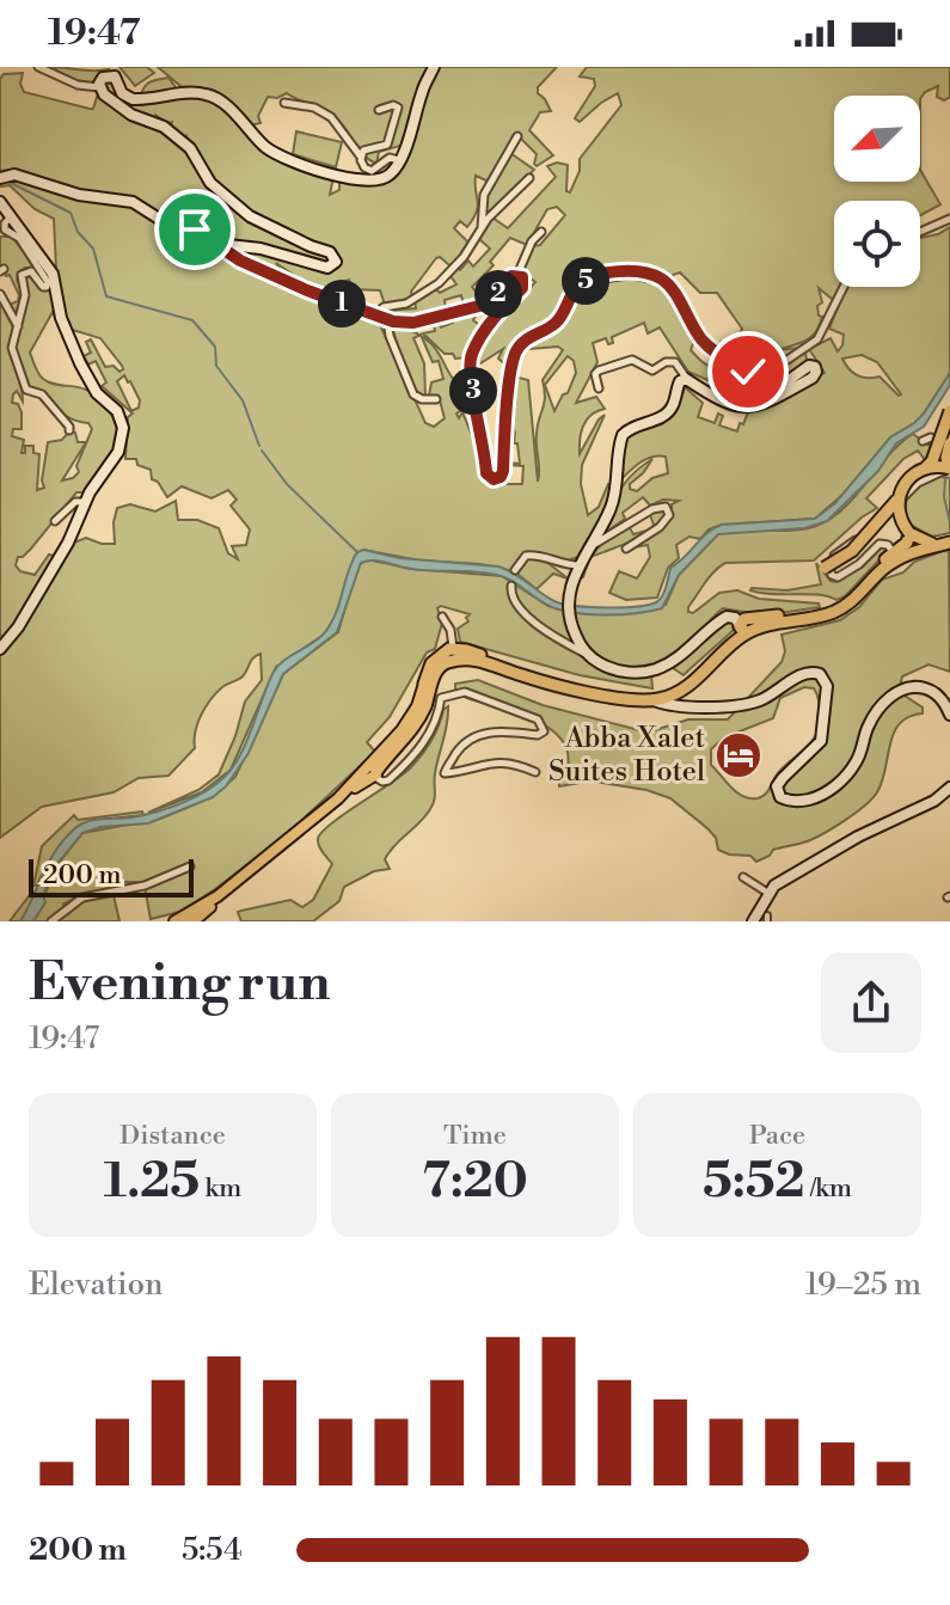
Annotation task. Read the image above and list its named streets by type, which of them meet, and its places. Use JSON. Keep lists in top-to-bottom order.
{
  "places": {
    "hotel": ["Abba Xalet Suites Hotel"]
  },
  "scale_bar": "200 m",
  "north": "bottom left",
  "page": {
    "status": "19:47",
    "pins": [
      "5",
      "2",
      "1",
      "3"
    ],
    "scale": "200 m",
    "heading": ["Evening run", "19:47"],
    "stats": [
      ["Distance", "1.25 km"],
      ["Time", "7:20"],
      ["Pace", "5:52 /km"]
    ],
    "chart": ["Elevation", "19–25 m"],
    "list": [
      {
        "name": "200 m",
        "note": "5:54"
      }
    ]
  }
}
